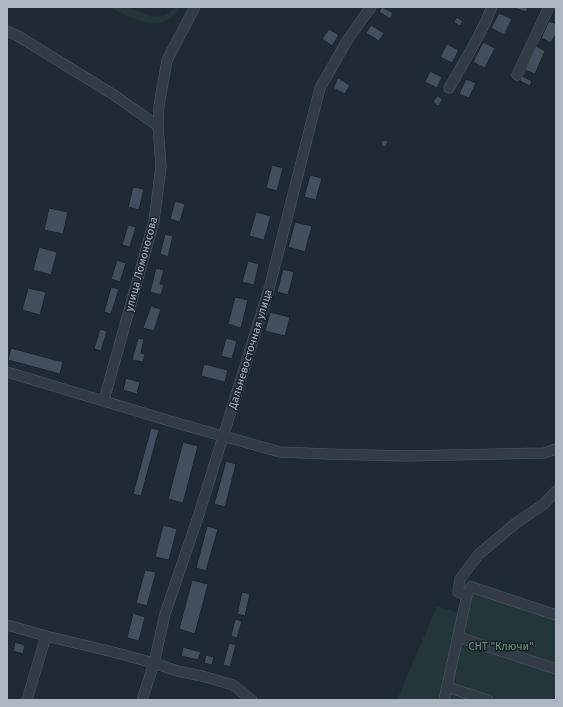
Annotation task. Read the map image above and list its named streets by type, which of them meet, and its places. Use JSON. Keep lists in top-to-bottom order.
{
  "streets": {
    "street": ["улица Ломоносова", "Дальневосточная улица"]
  },
  "parks": ["СНТ \"Ключи\""]
}
